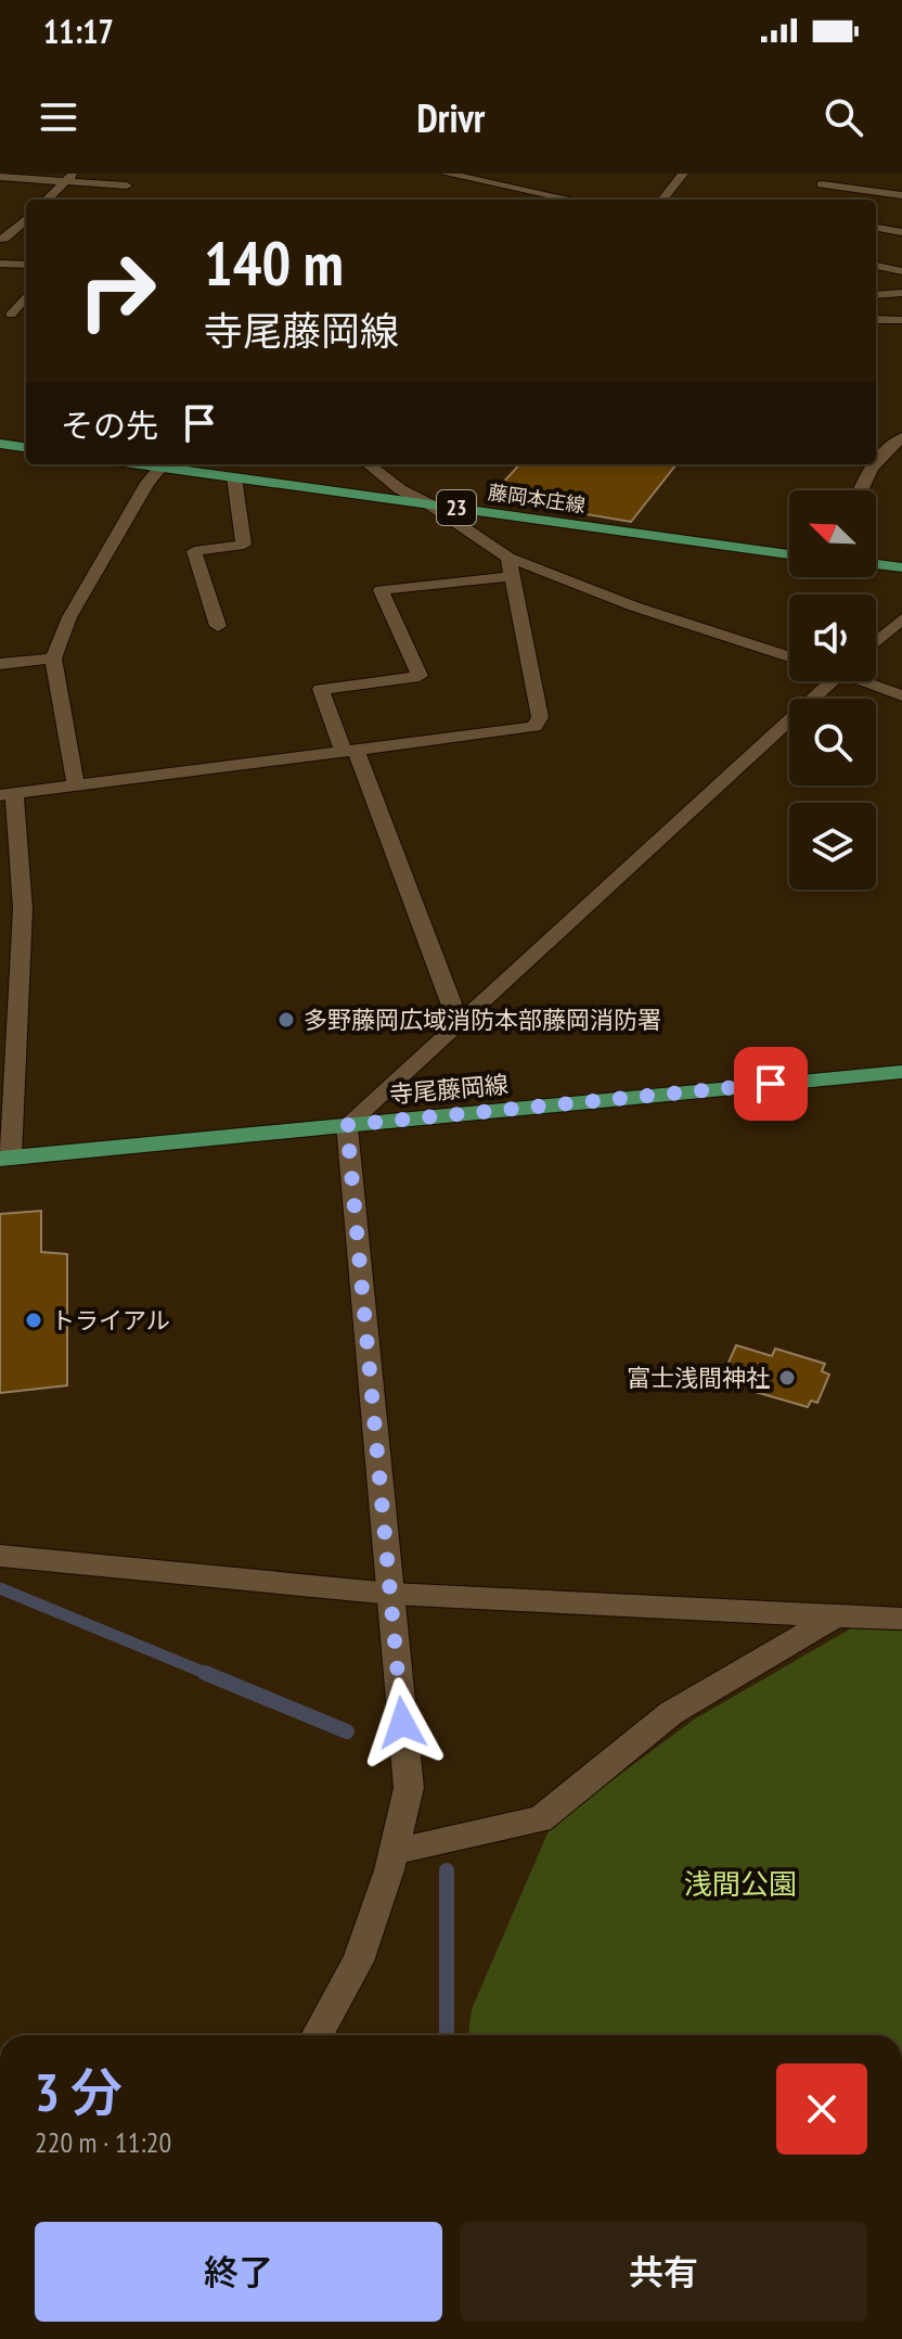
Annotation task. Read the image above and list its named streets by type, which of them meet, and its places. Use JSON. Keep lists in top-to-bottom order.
{
  "streets": {
    "main road": ["藤岡本庄線", "23", "寺尾藤岡線"]
  },
  "parks": ["浅間公園"],
  "places": ["多野藤岡広域消防本部藤岡消防署", "トライアル", "富士浅間神社"],
  "north": "top left",
  "page": {
    "status": "11:17",
    "header": "Drivr",
    "turn": ["140 m", "寺尾藤岡線"],
    "then": "その先",
    "heading": ["3 分", "220 m · 11:20"],
    "buttons": ["終了", "共有"]
  }
}
